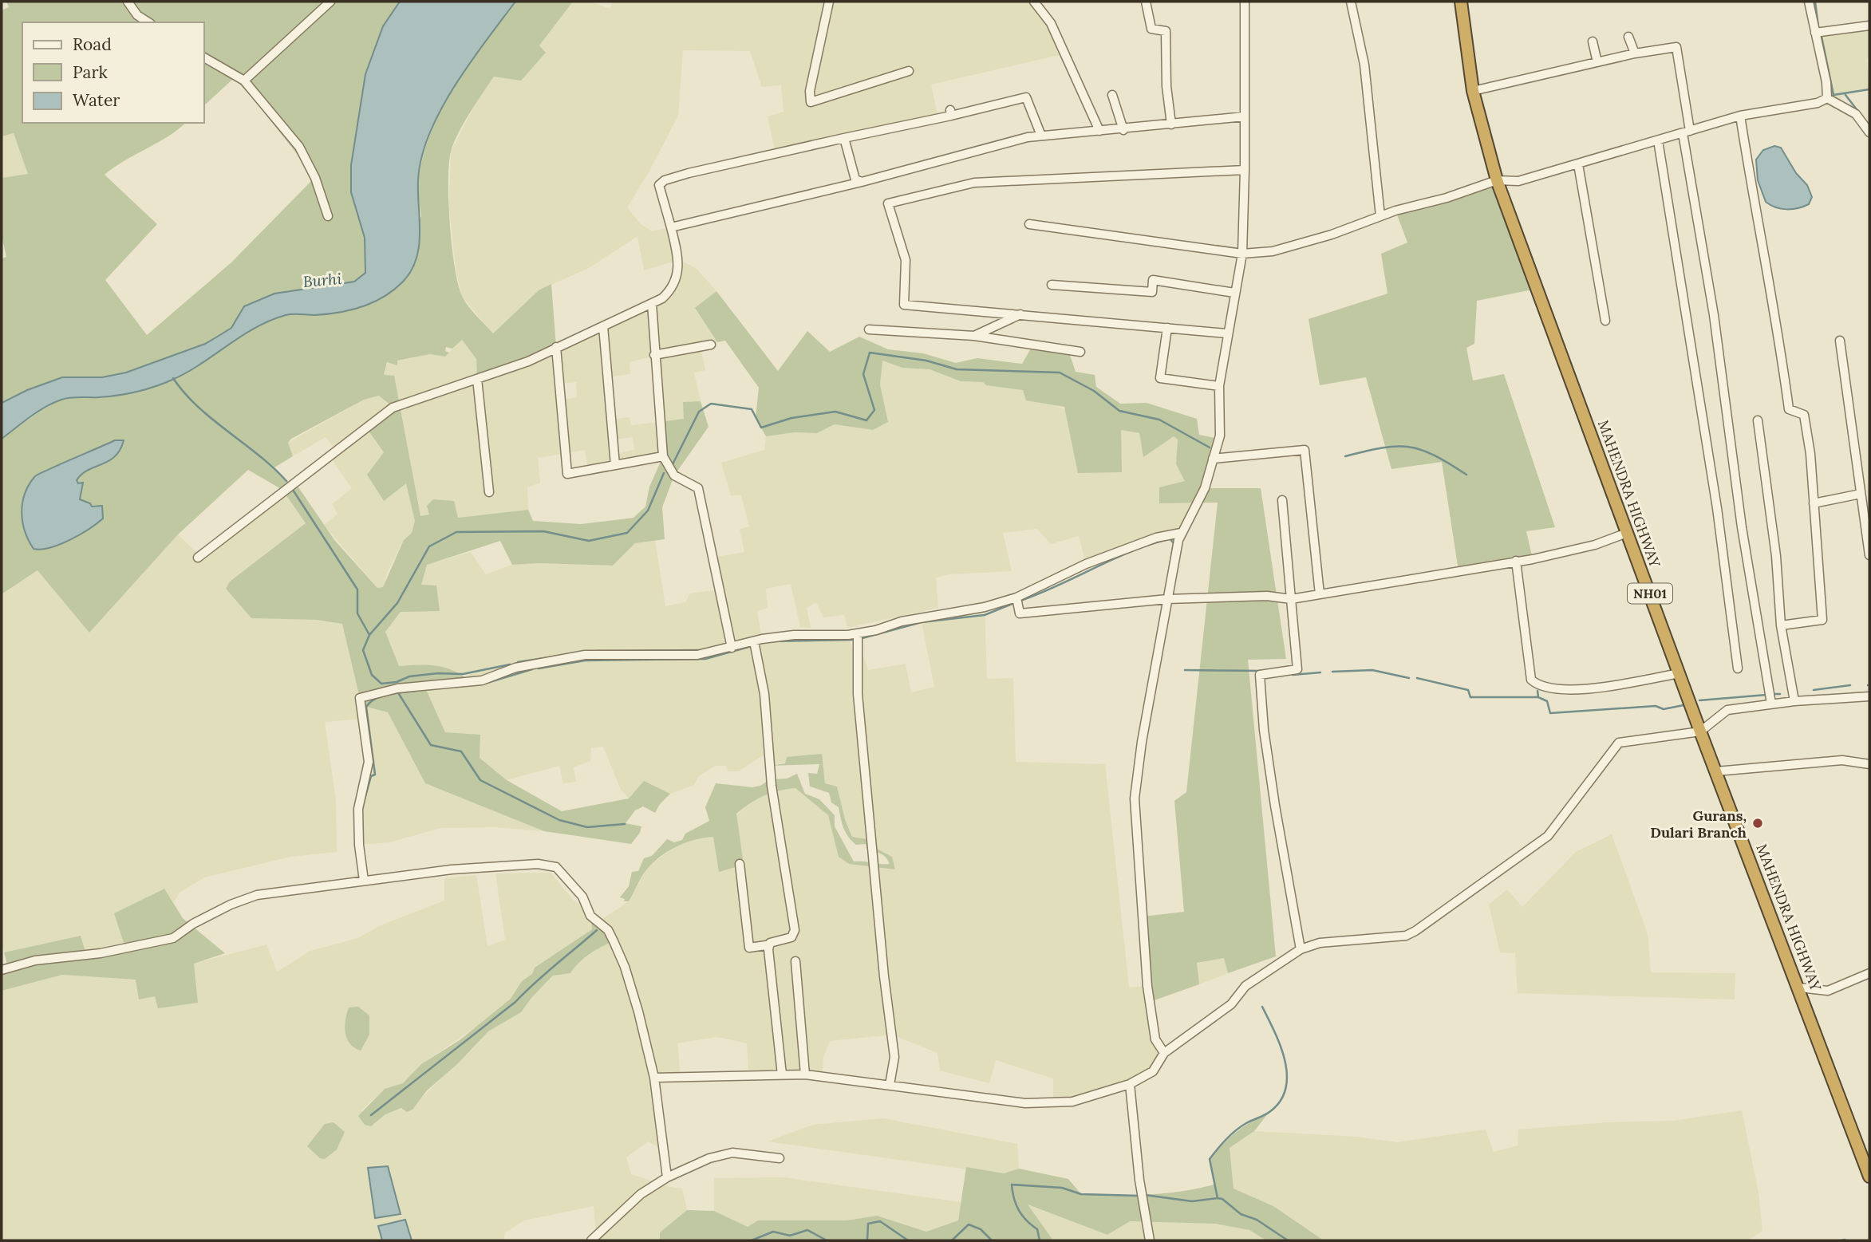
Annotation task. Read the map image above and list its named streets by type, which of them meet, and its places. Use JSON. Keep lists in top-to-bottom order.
{
  "streets": {
    "highway": ["MAHENDRA HIGHWAY", "NH01"]
  },
  "water": ["Burhi"],
  "places": ["Gurans, Dulari Branch"],
  "legend": ["Road", "Park", "Water"]
}
